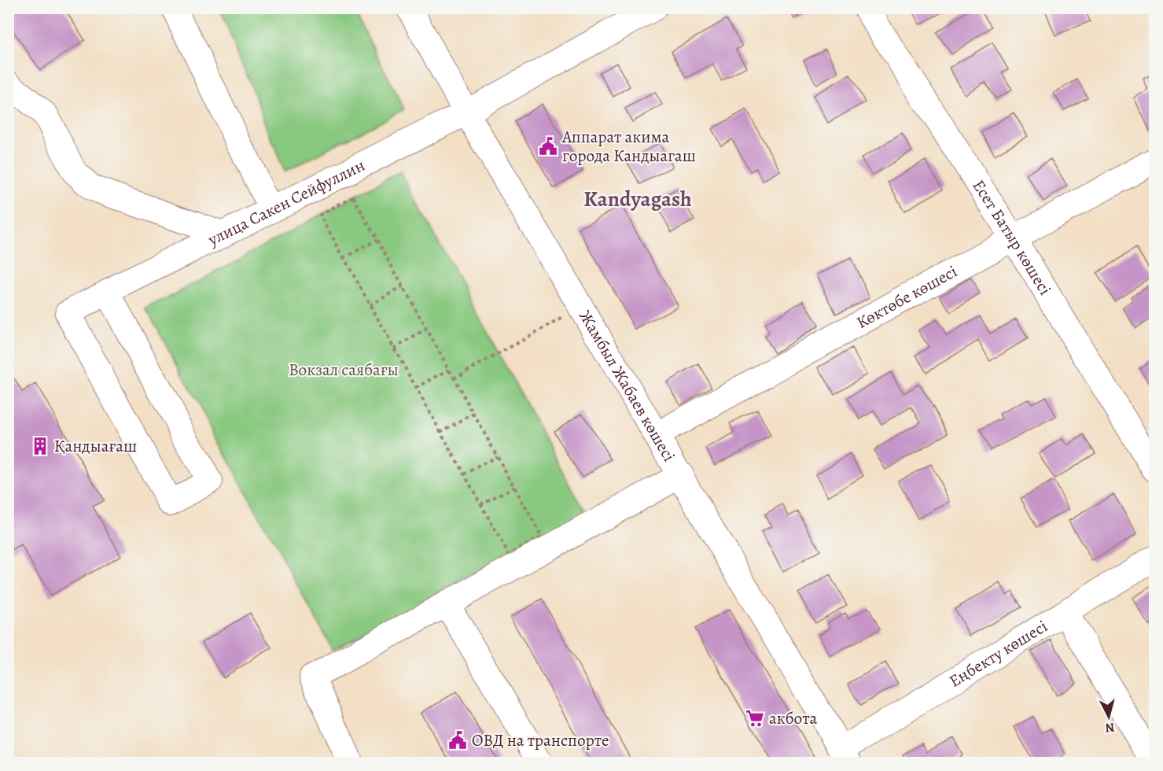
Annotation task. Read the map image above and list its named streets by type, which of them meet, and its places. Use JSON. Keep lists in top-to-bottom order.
{
  "streets": {
    "street": [
      "улица Сакен Сейфуллин",
      "Есет Батыр көшесі",
      "Көктөбе көшесі",
      "Жамбыл Жабаев көшесі",
      "Еңбекту көшесі"
    ]
  },
  "crossings": [
    ["улица Сакен Сейфуллин", "Жамбыл Жабаев көшесі"],
    ["Есет Батыр көшесі", "Көктөбе көшесі"],
    ["Көктөбе көшесі", "Жамбыл Жабаев көшесі"],
    ["Жамбыл Жабаев көшесі", "Еңбекту көшесі"]
  ],
  "districts": ["Kandyagash"],
  "parks": ["Вокзал саябағы"],
  "places": {
    "public building": ["Аппарат акима города Кандыагаш", "ОВД на транспорте"],
    "building": ["Қандыағаш"],
    "supermarket": ["акбота"]
  },
  "north": "bottom"
}
